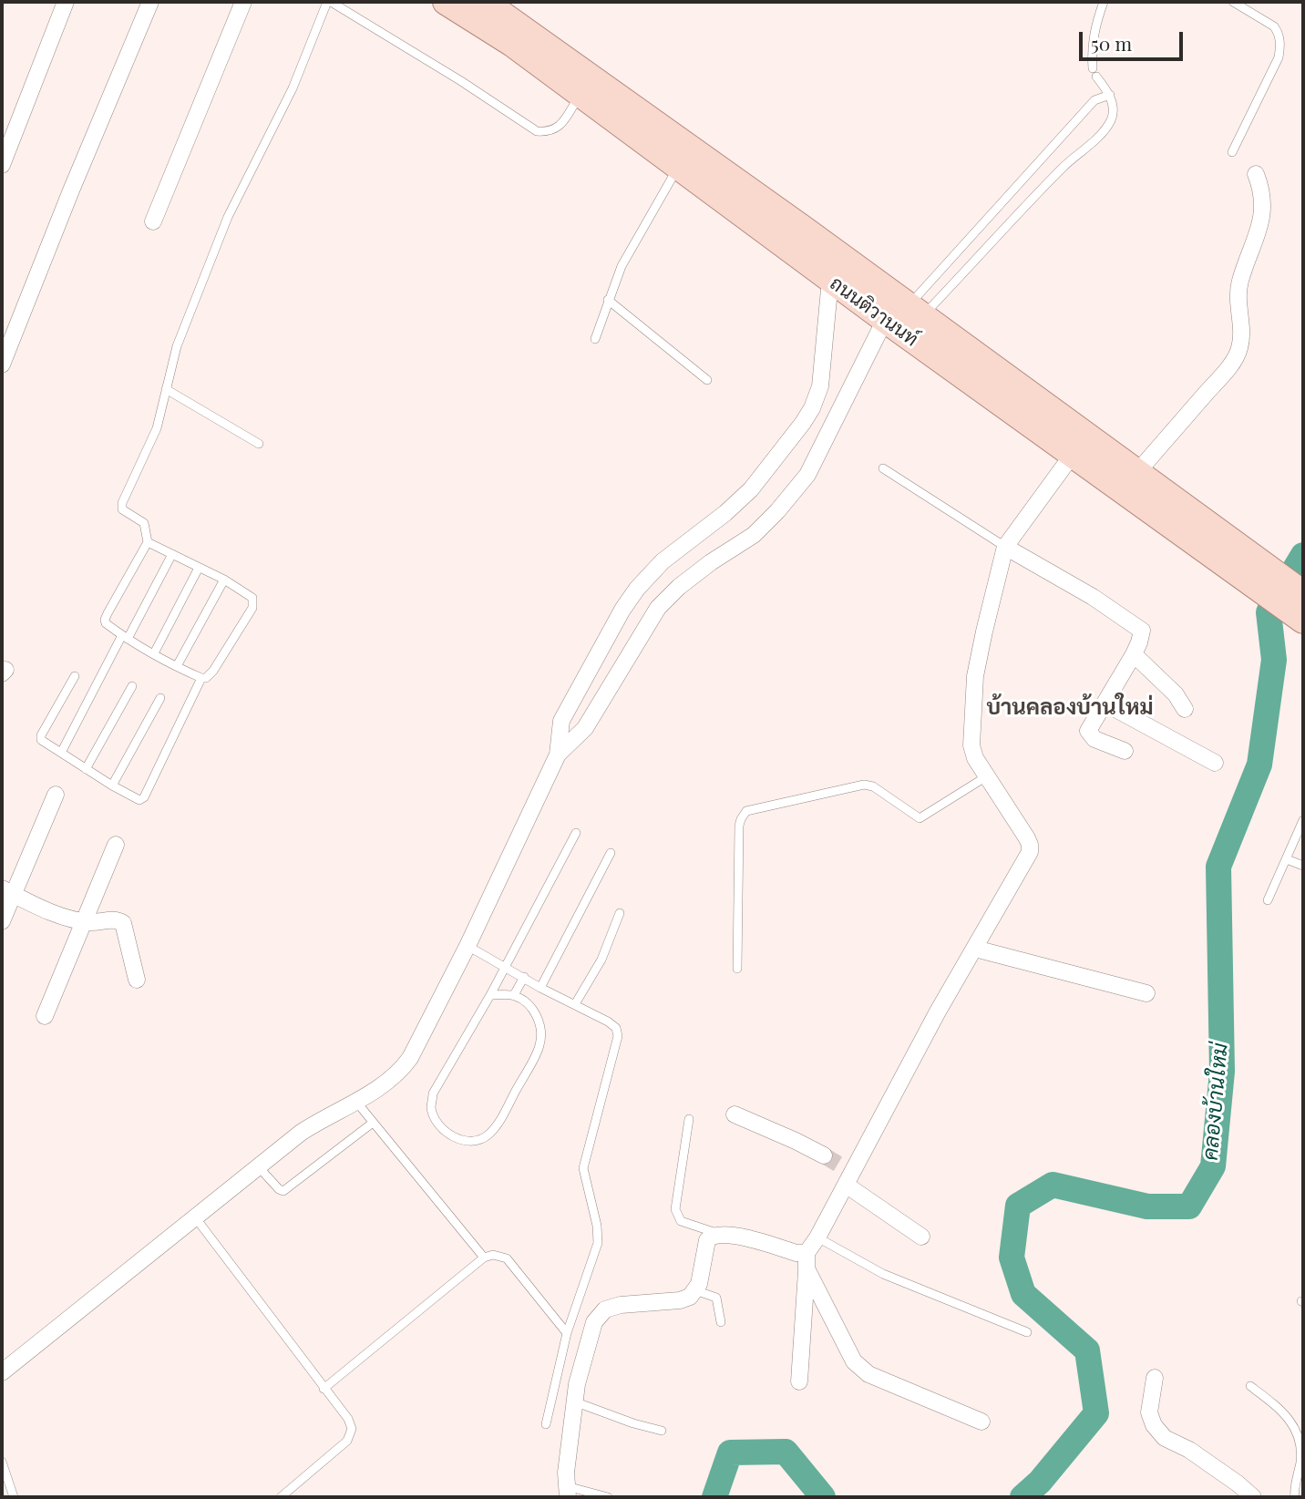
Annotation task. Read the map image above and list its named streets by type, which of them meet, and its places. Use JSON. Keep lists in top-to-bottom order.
{
  "streets": {
    "main road": ["ถนนติวานนท์"]
  },
  "districts": ["บ้านคลองบ้านใหม่"],
  "water": ["คลองบ้านใหม่"],
  "scale_bar": "50 m"
}
